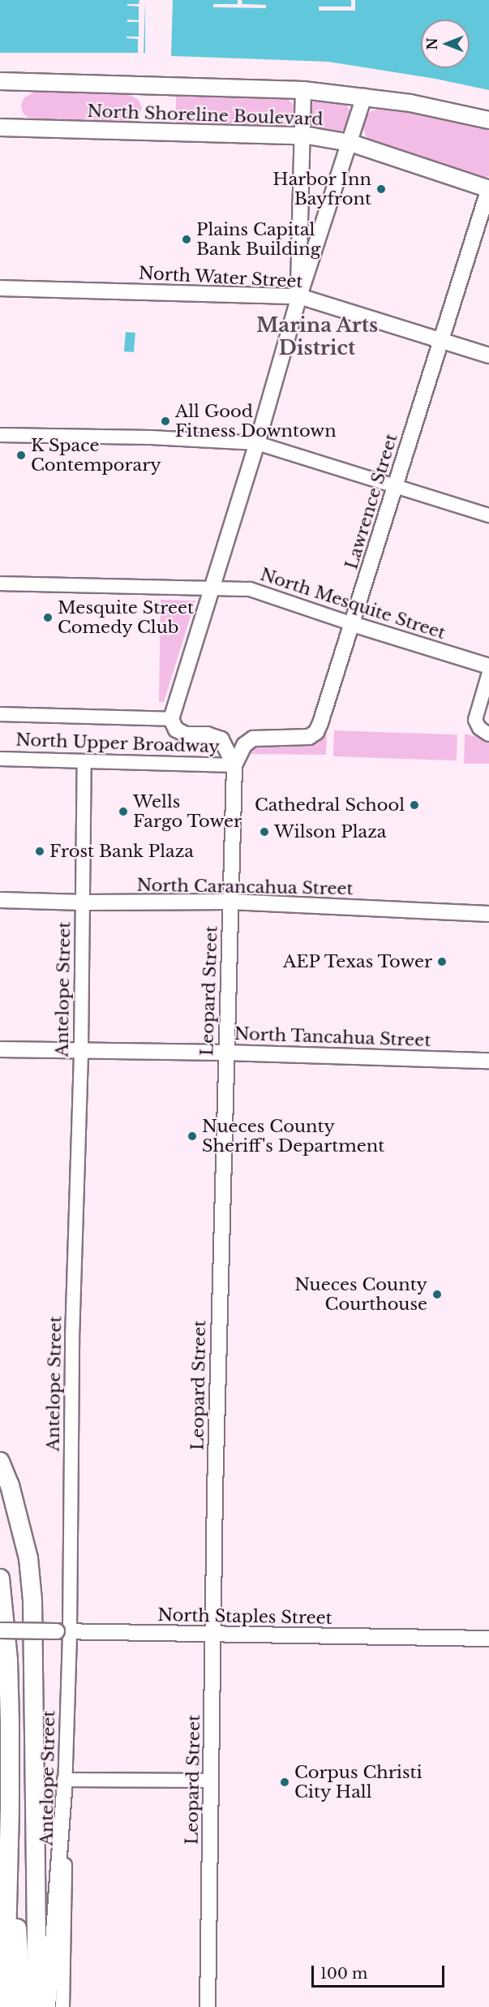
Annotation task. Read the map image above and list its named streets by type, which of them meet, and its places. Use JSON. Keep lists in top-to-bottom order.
{
  "streets": {
    "main road": [
      "North Shoreline Boulevard",
      "North Water Street",
      "Lawrence Street",
      "North Mesquite Street",
      "North Carancahua Street",
      "Leopard Street",
      "North Tancahua Street",
      "North Staples Street"
    ],
    "street": ["North Upper Broadway", "Antelope Street"]
  },
  "crossings": [
    ["North Shoreline Boulevard", "Lawrence Street"],
    ["North Water Street", "Lawrence Street"],
    ["Lawrence Street", "North Mesquite Street"],
    ["Lawrence Street", "North Upper Broadway"],
    ["Lawrence Street", "Leopard Street"],
    ["North Upper Broadway", "Antelope Street"],
    ["North Upper Broadway", "Leopard Street"],
    ["North Carancahua Street", "Antelope Street"],
    ["North Carancahua Street", "Leopard Street"],
    ["Antelope Street", "North Tancahua Street"],
    ["Antelope Street", "North Staples Street"],
    ["Leopard Street", "North Tancahua Street"],
    ["Leopard Street", "North Staples Street"]
  ],
  "districts": ["Marina Arts District"],
  "places": [
    "Harbor Inn Bayfront",
    "Plains Capital Bank Building",
    "All Good Fitness Downtown",
    "K Space Contemporary",
    "Mesquite Street Comedy Club",
    "Cathedral School",
    "Wells Fargo Tower",
    "Wilson Plaza",
    "Frost Bank Plaza",
    "AEP Texas Tower",
    "Nueces County Sheriff's Department",
    "Nueces County Courthouse",
    "Corpus Christi City Hall"
  ],
  "scale_bar": "100 m",
  "north": "left"
}
